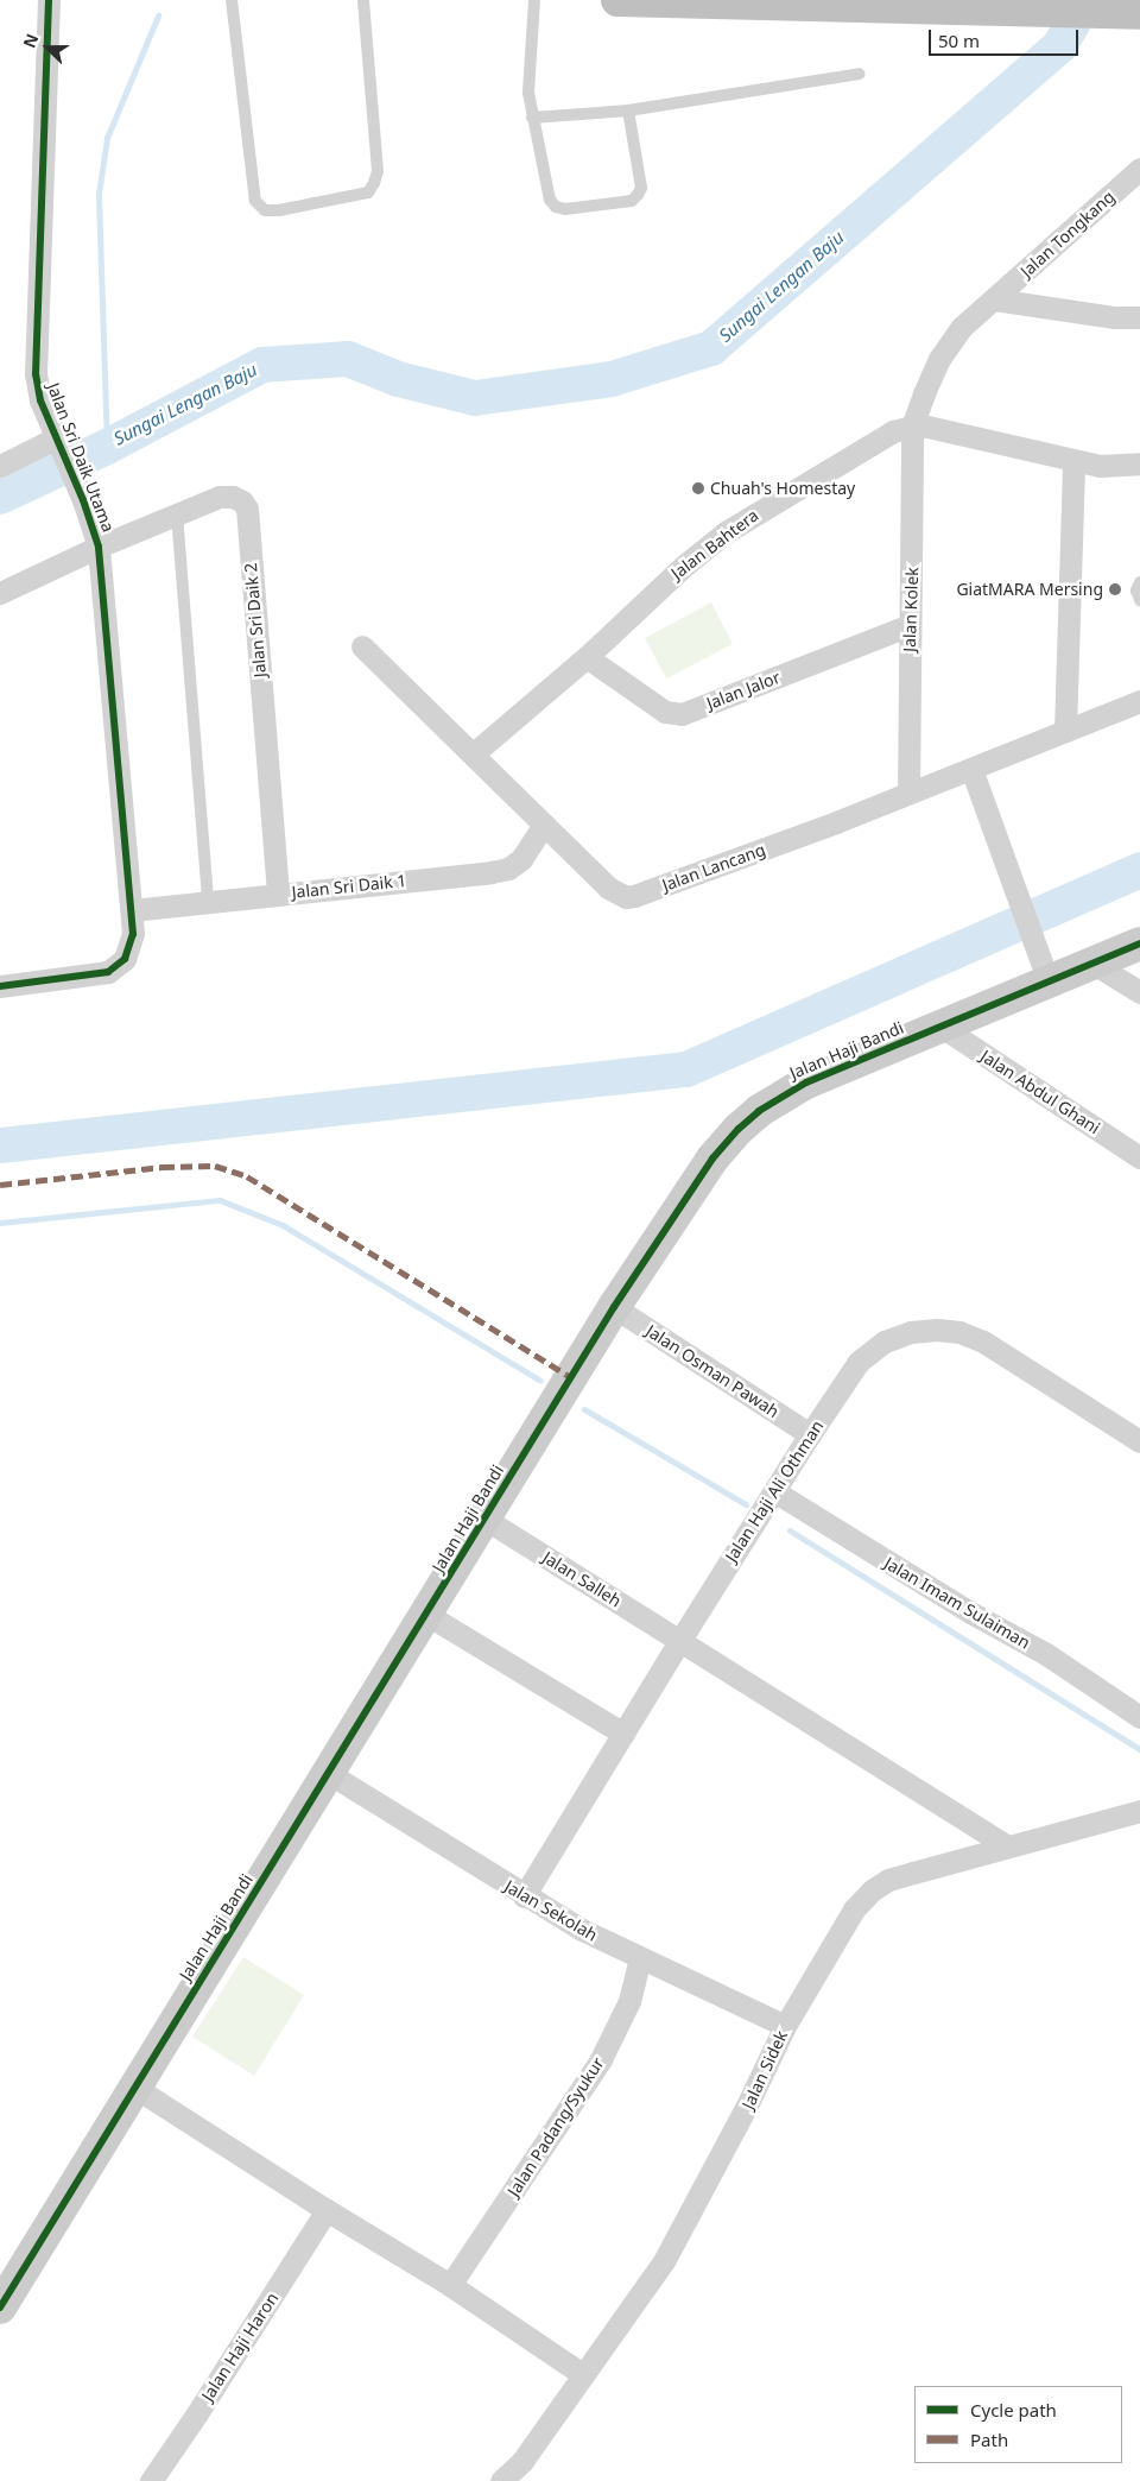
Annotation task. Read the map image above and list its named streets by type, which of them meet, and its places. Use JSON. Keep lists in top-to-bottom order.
{
  "streets": {
    "street": [
      "Jalan Tongkang",
      "Jalan Sri Daik Utama",
      "Jalan Bahtera",
      "Jalan Kolek",
      "Jalan Sri Daik 2",
      "Jalan Jalor",
      "Jalan Lancang",
      "Jalan Sri Daik 1",
      "Jalan Haji Bandi",
      "Jalan Abdul Ghani",
      "Jalan Osman Pawah",
      "Jalan Haji Ali Othman",
      "Jalan Salleh",
      "Jalan Imam Sulaiman",
      "Jalan Sekolah",
      "Jalan Sidek",
      "Jalan Padang/Syukur",
      "Jalan Haji Haron"
    ]
  },
  "crossings": [
    ["Jalan Tongkang", "Jalan Bahtera"],
    ["Jalan Tongkang", "Jalan Kolek"],
    ["Jalan Sri Daik Utama", "Jalan Sri Daik 2"],
    ["Jalan Sri Daik Utama", "Jalan Sri Daik 1"],
    ["Jalan Bahtera", "Jalan Kolek"],
    ["Jalan Bahtera", "Jalan Jalor"],
    ["Jalan Bahtera", "Jalan Lancang"],
    ["Jalan Kolek", "Jalan Jalor"],
    ["Jalan Kolek", "Jalan Lancang"],
    ["Jalan Sri Daik 2", "Jalan Sri Daik 1"],
    ["Jalan Lancang", "Jalan Sri Daik 1"],
    ["Jalan Haji Bandi", "Jalan Abdul Ghani"],
    ["Jalan Haji Bandi", "Jalan Osman Pawah"],
    ["Jalan Haji Bandi", "Jalan Salleh"],
    ["Jalan Haji Bandi", "Jalan Sekolah"],
    ["Jalan Osman Pawah", "Jalan Haji Ali Othman"],
    ["Jalan Haji Ali Othman", "Jalan Salleh"],
    ["Jalan Haji Ali Othman", "Jalan Imam Sulaiman"],
    ["Jalan Haji Ali Othman", "Jalan Sekolah"],
    ["Jalan Salleh", "Jalan Sidek"],
    ["Jalan Sekolah", "Jalan Sidek"],
    ["Jalan Sekolah", "Jalan Padang/Syukur"]
  ],
  "water": ["Sungai Lengan Baju"],
  "places": ["Chuah's Homestay", "GiatMARA Mersing"],
  "legend": ["Cycle path", "Path"],
  "scale_bar": "50 m",
  "north": "left"
}
